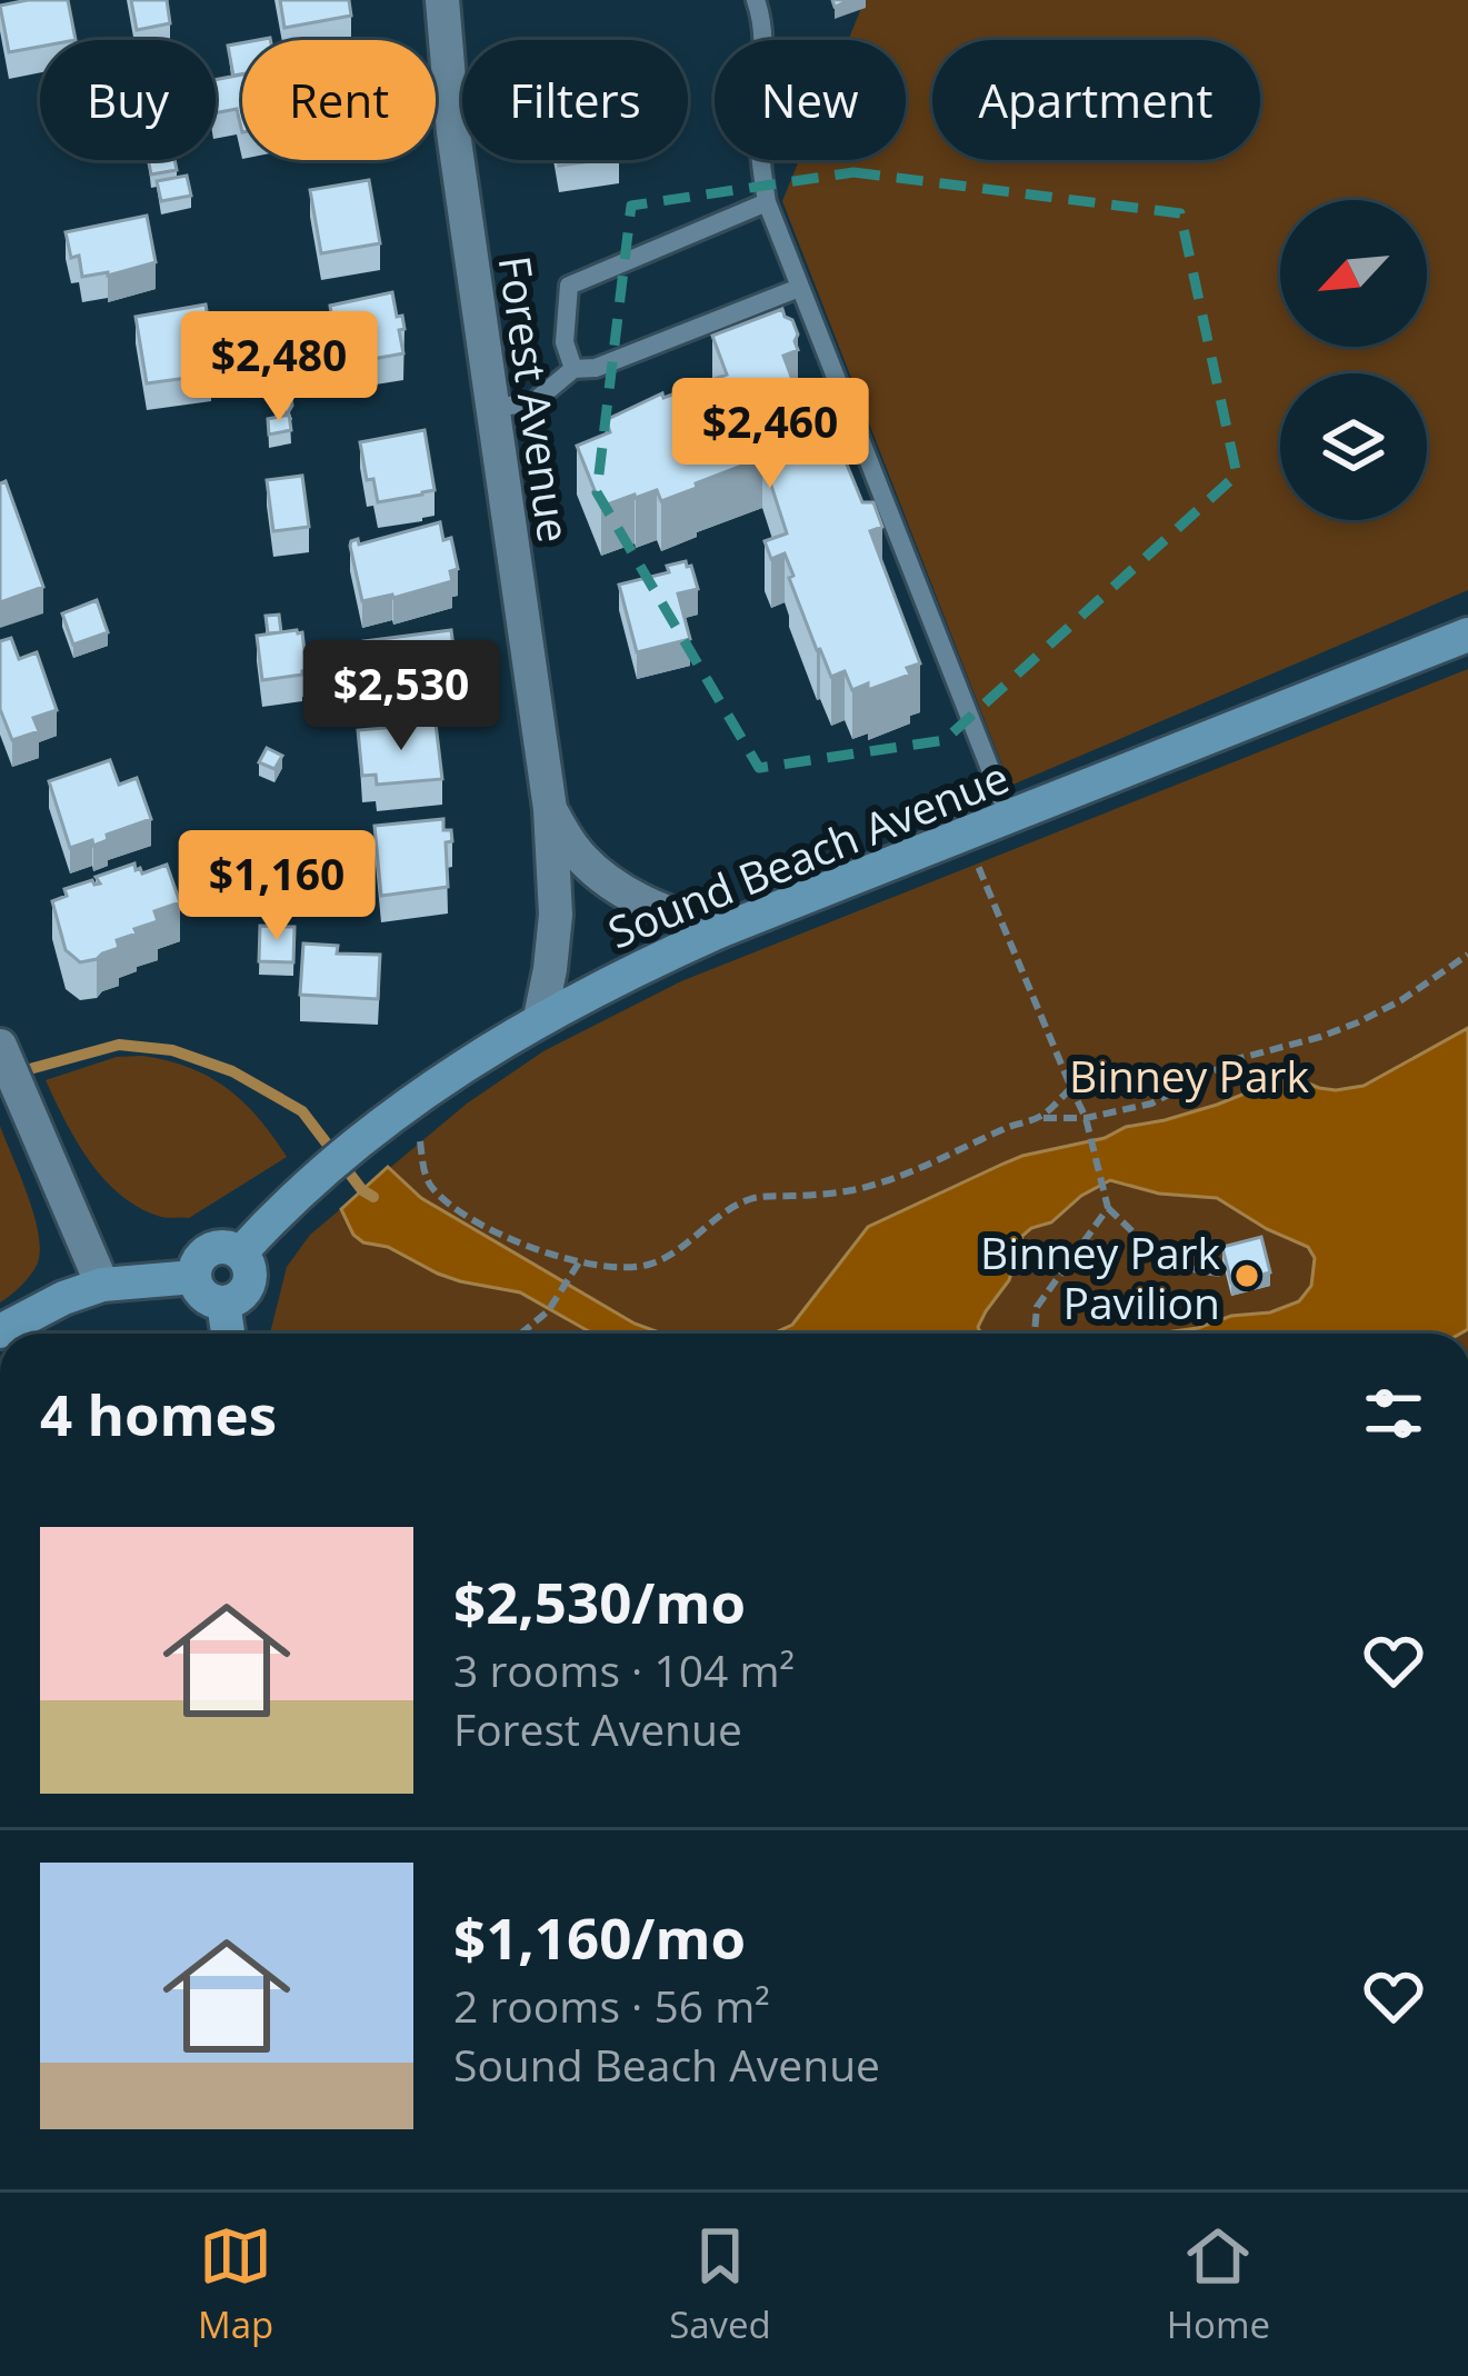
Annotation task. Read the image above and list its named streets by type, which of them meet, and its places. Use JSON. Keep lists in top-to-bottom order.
{
  "streets": {
    "street": ["Forest Avenue", "Sound Beach Avenue"]
  },
  "crossings": [
    ["Forest Avenue", "Sound Beach Avenue"]
  ],
  "parks": ["Binney Park"],
  "places": ["Binney Park Pavilion"],
  "north": "bottom left",
  "page": {
    "chip": [
      "Buy",
      "Rent",
      "Filters",
      "New",
      "Apartment"
    ],
    "price": [
      "$2,480",
      "$2,460",
      "$2,530",
      "$1,160"
    ],
    "heading": "4 homes",
    "list": [
      {
        "name": "$2,530/mo",
        "note": "3 rooms · 104 m² · Forest Avenue"
      },
      {
        "name": "$1,160/mo",
        "note": "2 rooms · 56 m² · Sound Beach Avenue"
      }
    ],
    "tabs": ["Map", "Saved", "Home"]
  }
}
